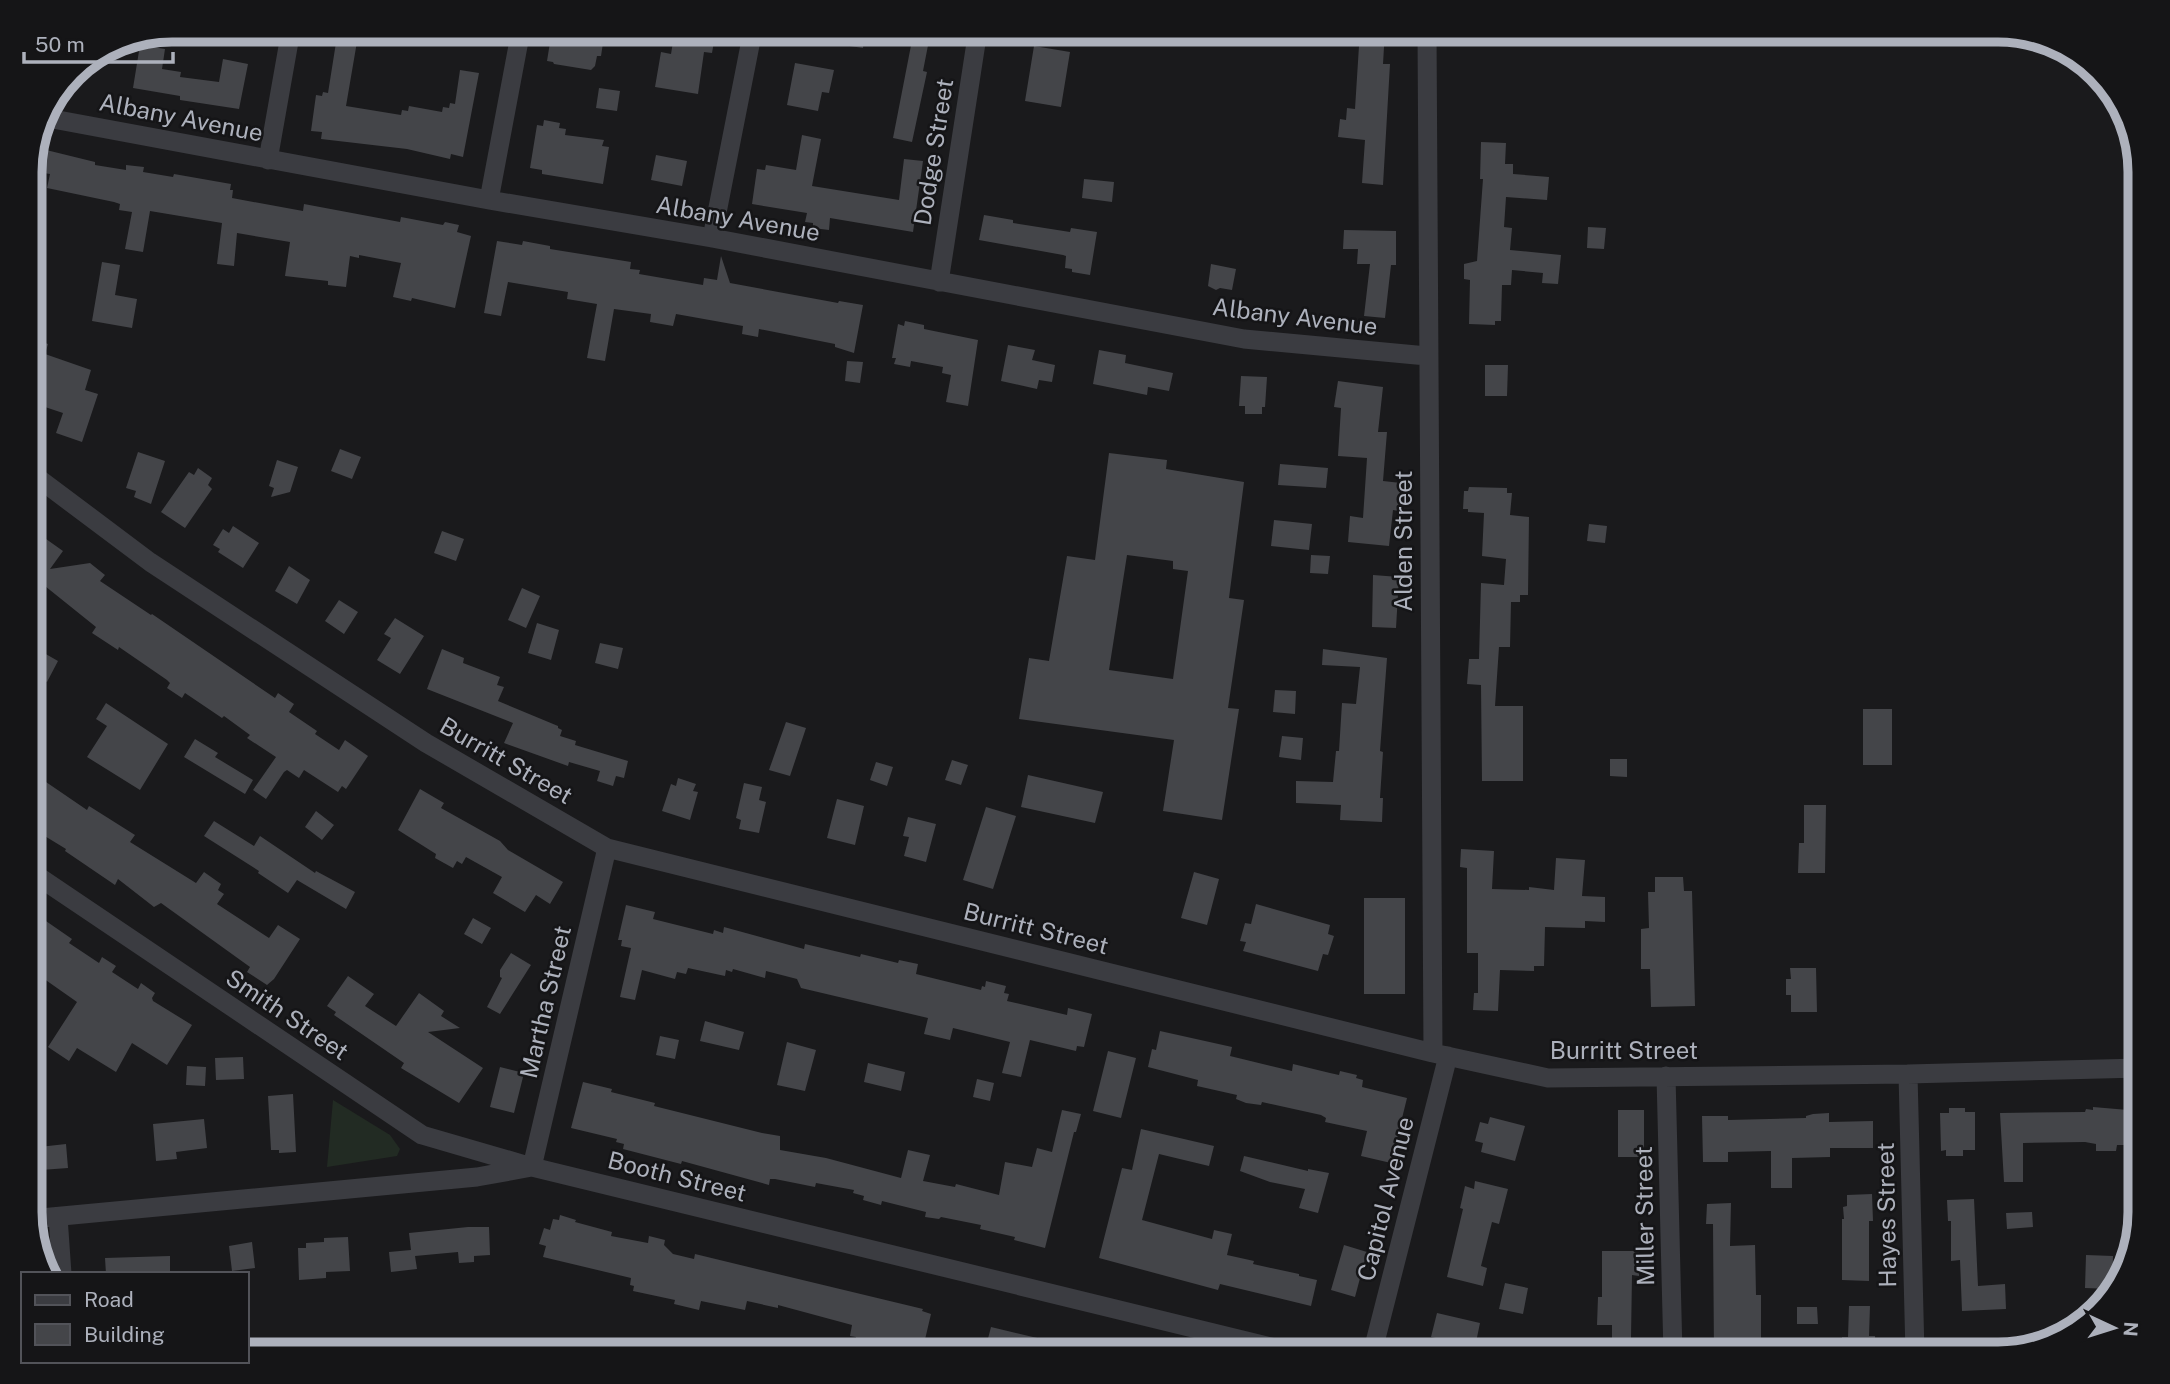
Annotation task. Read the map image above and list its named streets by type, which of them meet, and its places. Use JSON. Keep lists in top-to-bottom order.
{
  "streets": {
    "street": [
      "Albany Avenue",
      "Dodge Street",
      "Alden Street",
      "Burritt Street",
      "Martha Street",
      "Smith Street",
      "Booth Street",
      "Capitol Avenue",
      "Hayes Street",
      "Miller Street"
    ]
  },
  "crossings": [
    ["Albany Avenue", "Dodge Street"],
    ["Albany Avenue", "Alden Street"],
    ["Alden Street", "Burritt Street"],
    ["Alden Street", "Capitol Avenue"],
    ["Burritt Street", "Martha Street"],
    ["Burritt Street", "Capitol Avenue"],
    ["Burritt Street", "Hayes Street"],
    ["Burritt Street", "Miller Street"],
    ["Martha Street", "Smith Street"],
    ["Martha Street", "Booth Street"],
    ["Smith Street", "Booth Street"]
  ],
  "legend": ["Road", "Building"],
  "scale_bar": "50 m",
  "north": "right"
}
